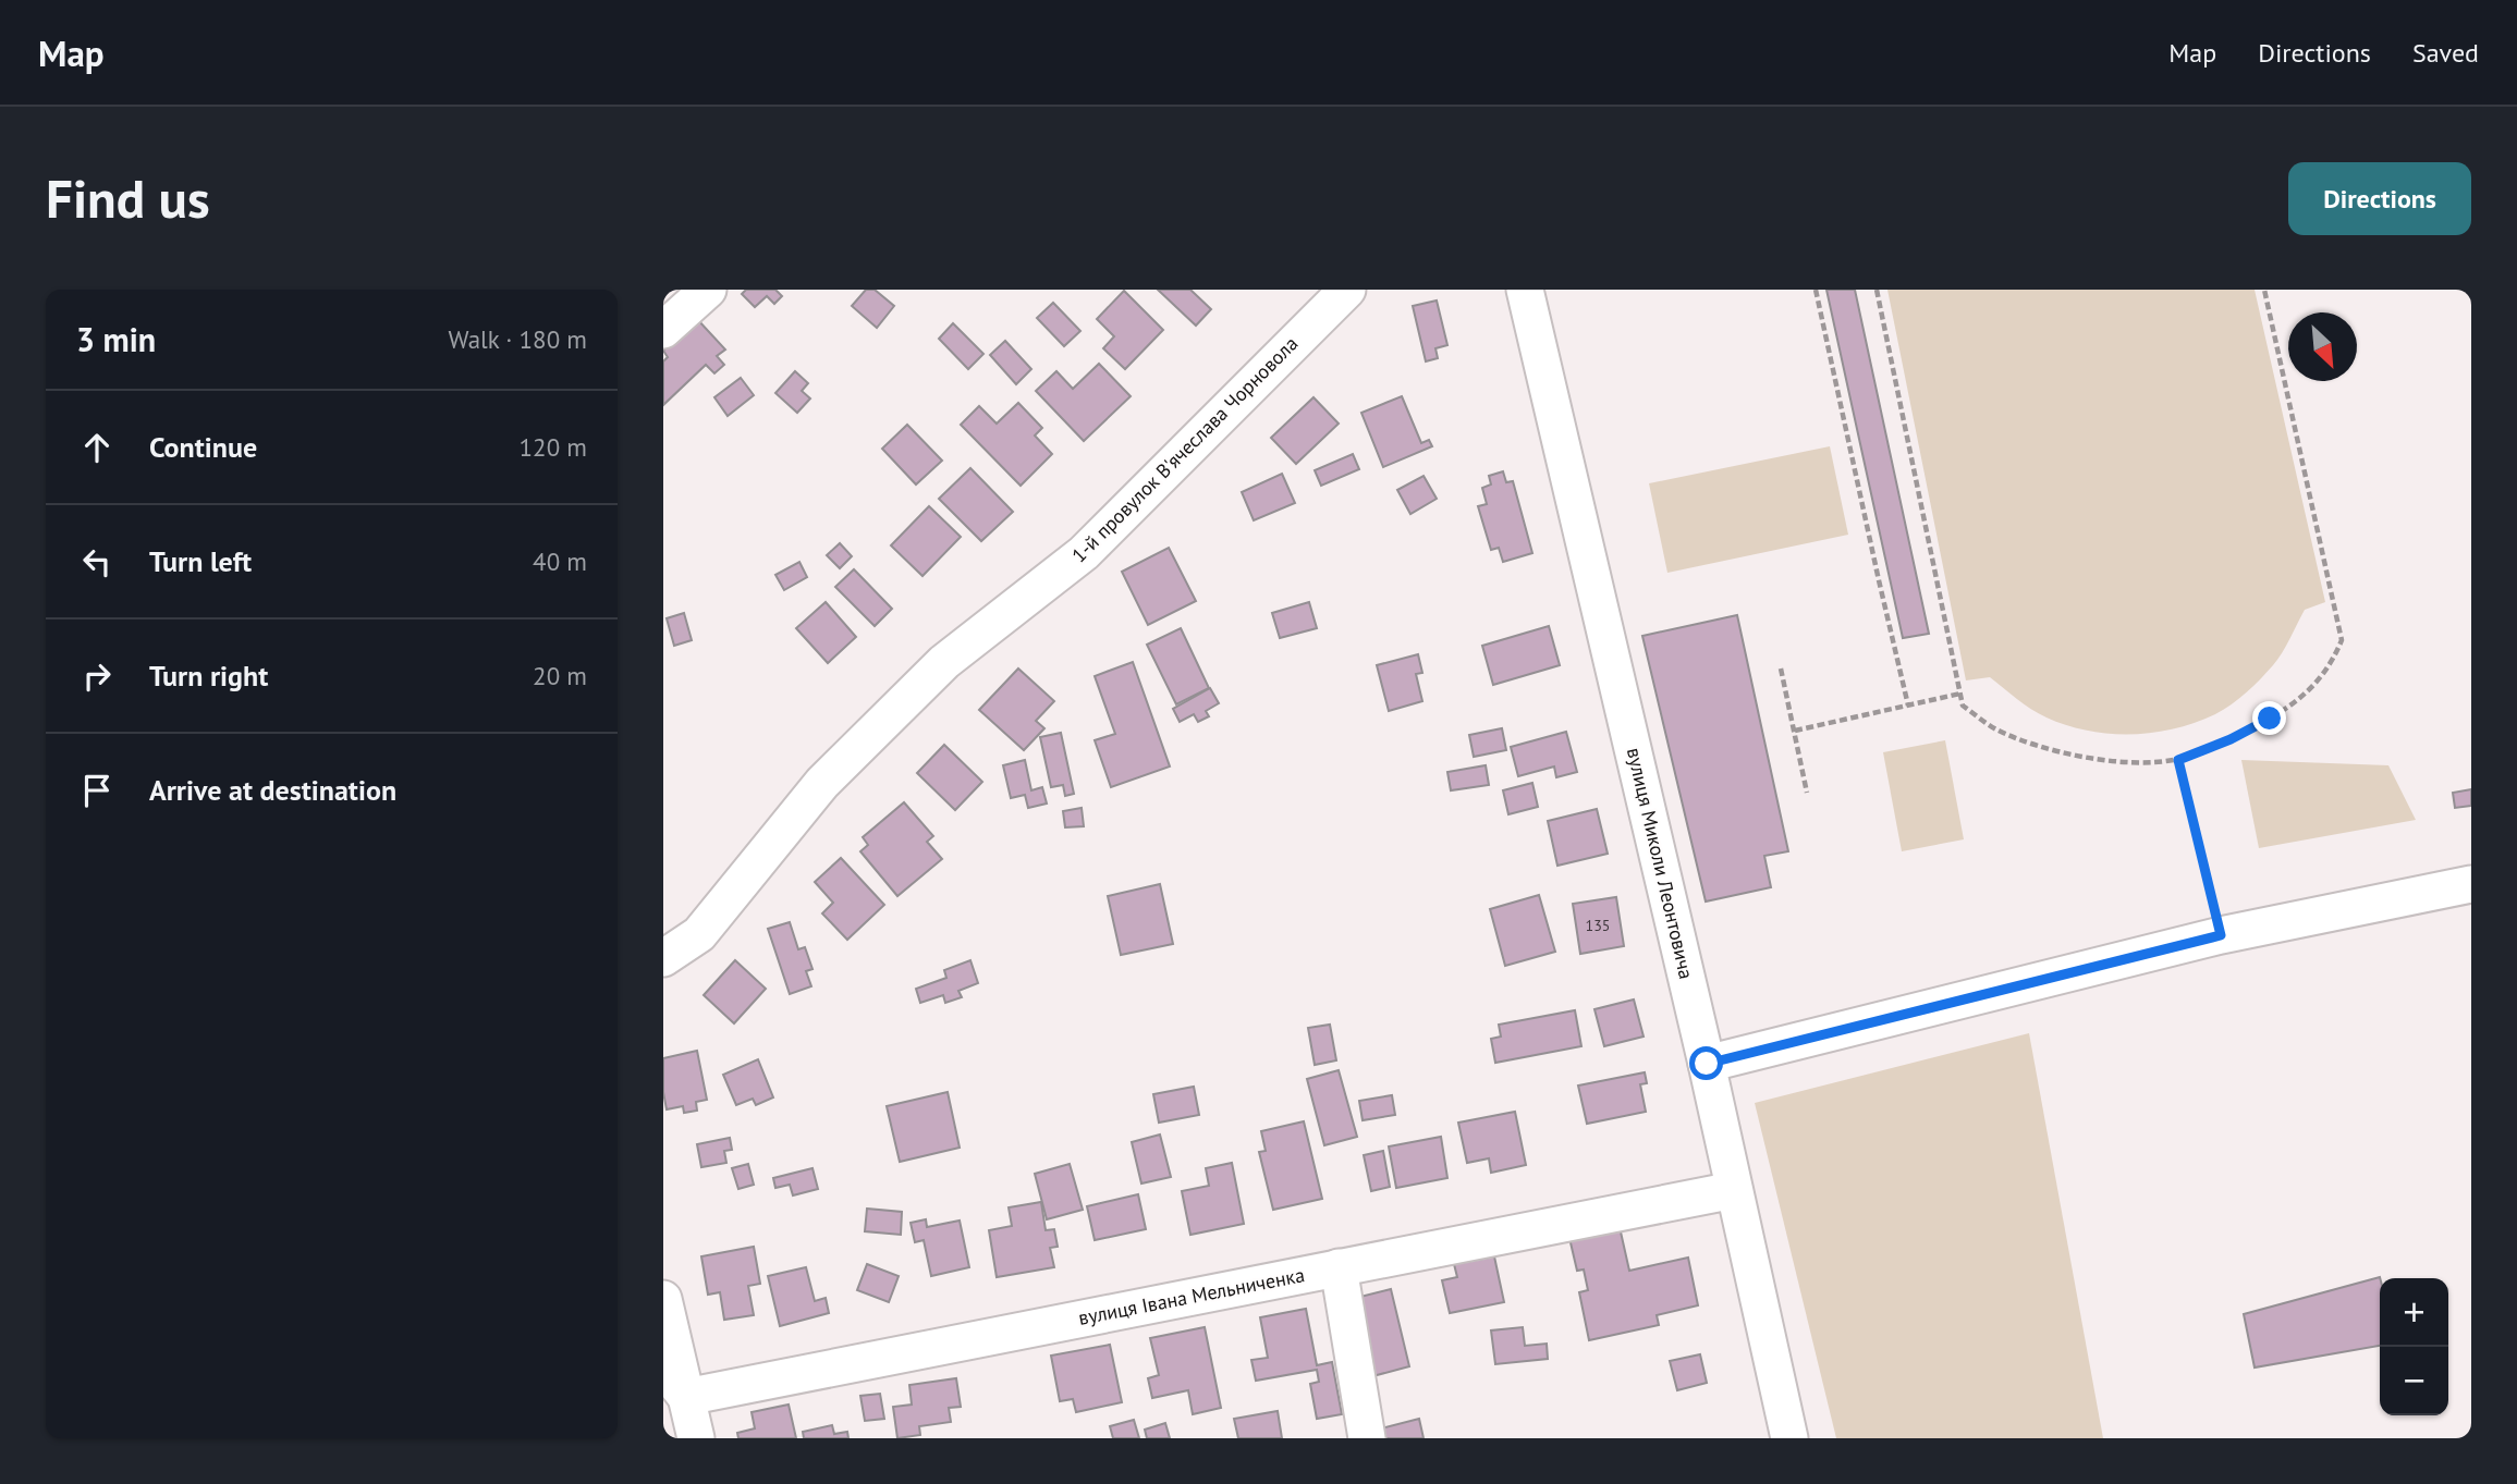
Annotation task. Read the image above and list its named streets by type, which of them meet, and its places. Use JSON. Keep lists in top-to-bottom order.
{
  "streets": {
    "street": ["1-й провулок В'ячеслава Чорновола", "вулиця Миколи Леонтовича", "вулиця Івана Мельниченка"]
  },
  "crossings": [
    ["вулиця Миколи Леонтовича", "вулиця Івана Мельниченка"]
  ],
  "house_numbers": ["135"],
  "north": "bottom right",
  "page": {
    "header": "Map",
    "nav": ["Map", "Directions", "Saved"],
    "buttons": "Directions",
    "title": "Find us",
    "heading": ["3 min", "Walk · 180 m"],
    "list": [
      ["Continue", "120 m"],
      ["Turn left", "40 m"],
      ["Turn right", "20 m"],
      "Arrive at destination"
    ],
    "map_buttons": ["+", "−"]
  }
}
